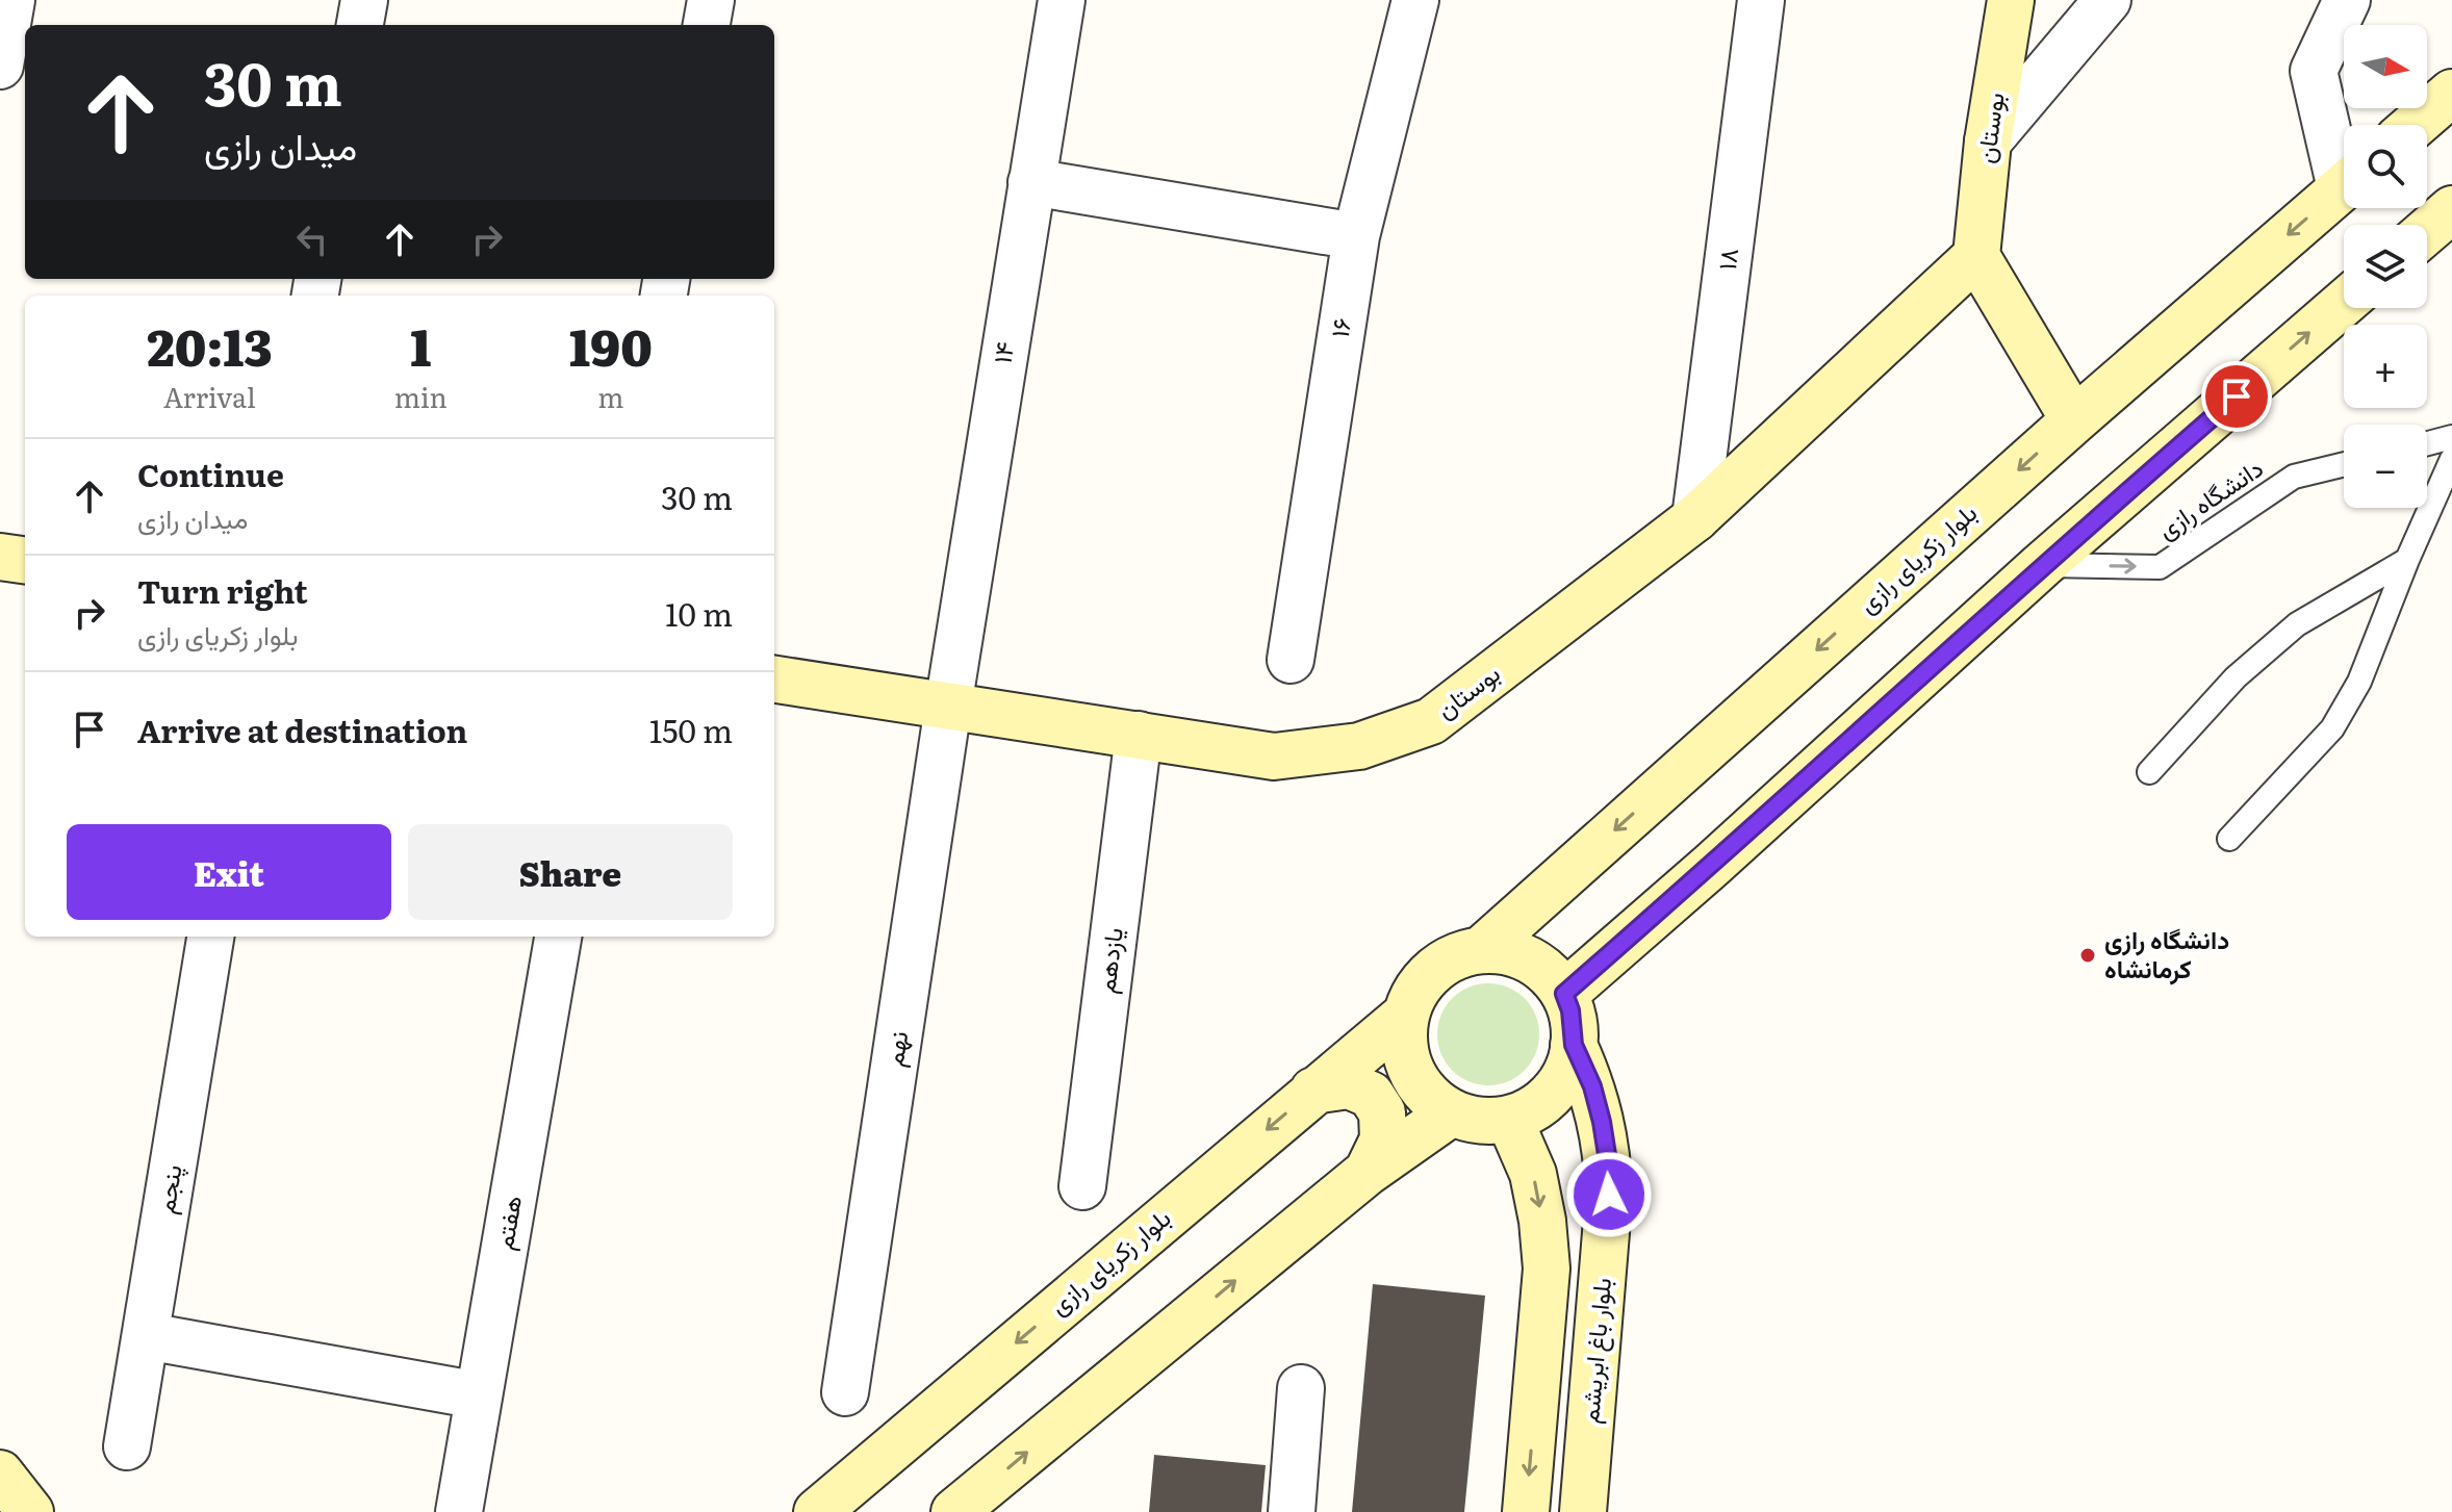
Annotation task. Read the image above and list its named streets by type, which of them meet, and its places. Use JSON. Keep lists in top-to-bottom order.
{
  "streets": {
    "main road": ["بوستان", "بلوار زکریای رازی", "بلوار باغ ابریشم"],
    "street": [
      "۱۸",
      "۱۶",
      "۱۴",
      "یازدهم",
      "نهم",
      "پنجم",
      "هفتم"
    ],
    "lane": ["دانشگاه رازی"]
  },
  "crossings": [
    ["بوستان", "۱۸"],
    ["بوستان", "۱۴"],
    ["بوستان", "یازدهم"],
    ["بوستان", "نهم"],
    ["۱۴", "نهم"],
    ["بلوار زکریای رازی", "بلوار باغ ابریشم"]
  ],
  "places": ["دانشگاه رازی کرمانشاه"],
  "north": "right",
  "page": {
    "map_buttons": ["+", "−"],
    "turn": ["30 m", "میدان رازی"],
    "eta": [
      "20:13",
      "Arrival",
      "1",
      "min",
      "190",
      "m"
    ],
    "list": [
      {
        "name": "Continue",
        "note": "میدان رازی",
        "value": "30 m"
      },
      {
        "name": "Turn right",
        "note": "بلوار زکریای رازی",
        "value": "10 m"
      },
      {
        "name": "Arrive at destination",
        "value": "150 m"
      }
    ],
    "buttons": ["Exit", "Share"]
  }
}
